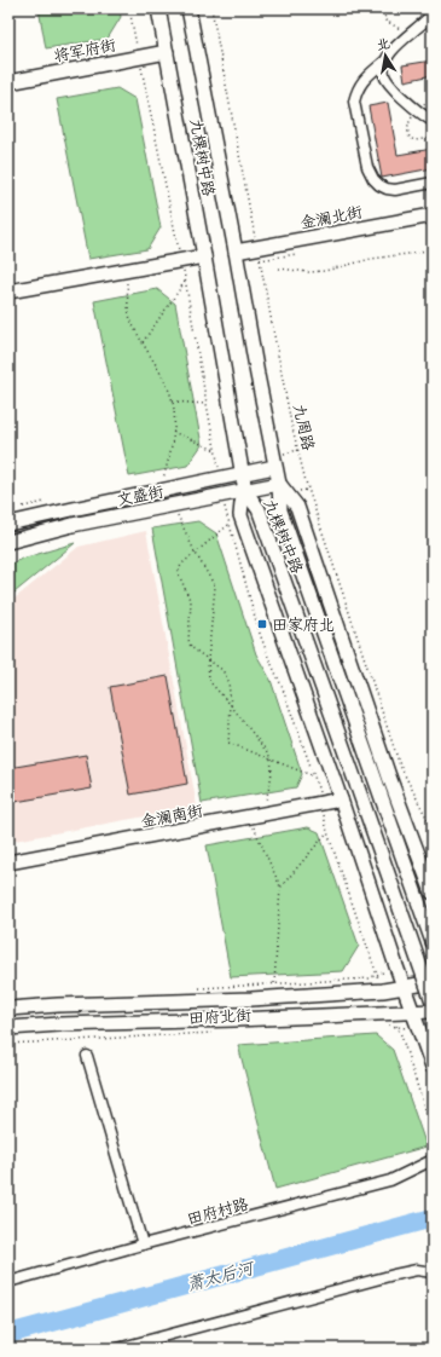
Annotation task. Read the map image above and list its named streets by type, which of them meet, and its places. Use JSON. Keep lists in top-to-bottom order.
{
  "streets": {
    "main road": [
      "将军府街",
      "九棵树中路",
      "金澜北街",
      "文盛街",
      "金澜南街",
      "田府北街"
    ],
    "street": ["田府村路"],
    "path": ["九周路"]
  },
  "crossings": [
    ["将军府街", "九棵树中路"],
    ["九棵树中路", "金澜北街"],
    ["九棵树中路", "文盛街"],
    ["金澜北街", "九周路"]
  ],
  "water": ["萧太后河"],
  "places": {
    "transit": ["田家府北"]
  },
  "north": "top"
}
